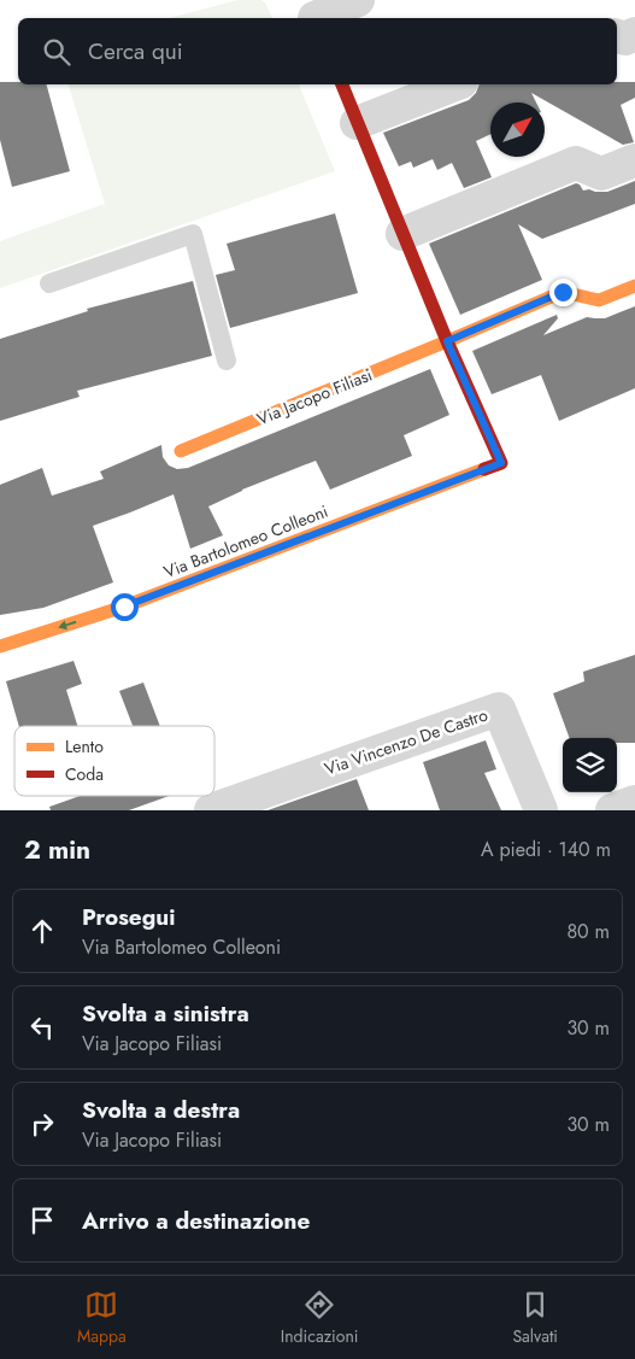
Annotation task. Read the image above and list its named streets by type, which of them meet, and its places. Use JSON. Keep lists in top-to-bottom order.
{
  "streets": {
    "street": ["Via Jacopo Filiasi", "Via Bartolomeo Colleoni", "Via Vincenzo De Castro"]
  },
  "crossings": [
    ["Via Jacopo Filiasi", "Via Bartolomeo Colleoni"]
  ],
  "one_way": ["Via Bartolomeo Colleoni"],
  "legend": ["Lento", "Coda"],
  "north": "top right",
  "page": {
    "search": "Cerca qui",
    "heading": ["2 min", "A piedi · 140 m"],
    "list": [
      ["Prosegui", "Via Bartolomeo Colleoni", "80 m"],
      ["Svolta a sinistra", "Via Jacopo Filiasi", "30 m"],
      ["Svolta a destra", "Via Jacopo Filiasi", "30 m"],
      "Arrivo a destinazione"
    ],
    "nav": ["Mappa", "Indicazioni", "Salvati"]
  }
}
